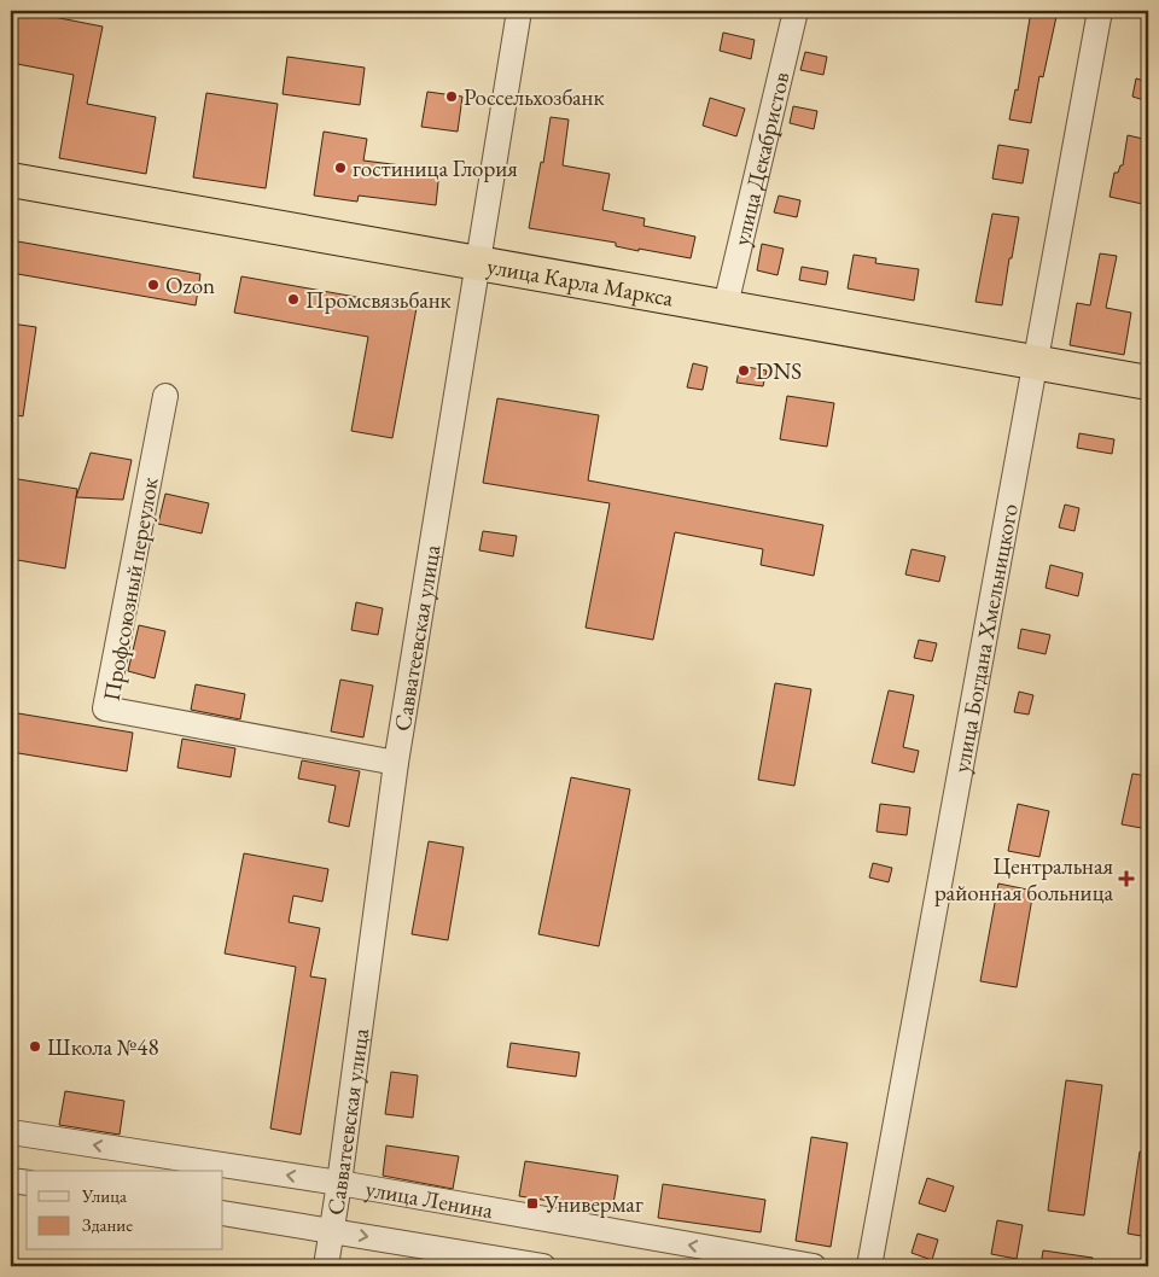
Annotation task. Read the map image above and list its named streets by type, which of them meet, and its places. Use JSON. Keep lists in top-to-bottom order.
{
  "streets": {
    "highway": ["улица Карла Маркса"],
    "street": [
      "улица Декабристов",
      "Профсоюзный переулок",
      "Савватеевская улица",
      "улица Богдана Хмельницкого",
      "улица Ленина"
    ]
  },
  "crossings": [
    ["улица Декабристов", "улица Карла Маркса"],
    ["улица Карла Маркса", "Савватеевская улица"],
    ["улица Карла Маркса", "улица Богдана Хмельницкого"],
    ["Профсоюзный переулок", "Савватеевская улица"],
    ["Савватеевская улица", "улица Ленина"]
  ],
  "places": {
    "other": [
      "Россельхозбанк",
      "гостиница Глория",
      "Ozon",
      "Промсвязьбанк",
      "DNS",
      "Школа №48"
    ],
    "health": ["Центральная районная больница"],
    "transit": ["Универмаг"]
  },
  "legend": ["Улица", "Здание"]
}
